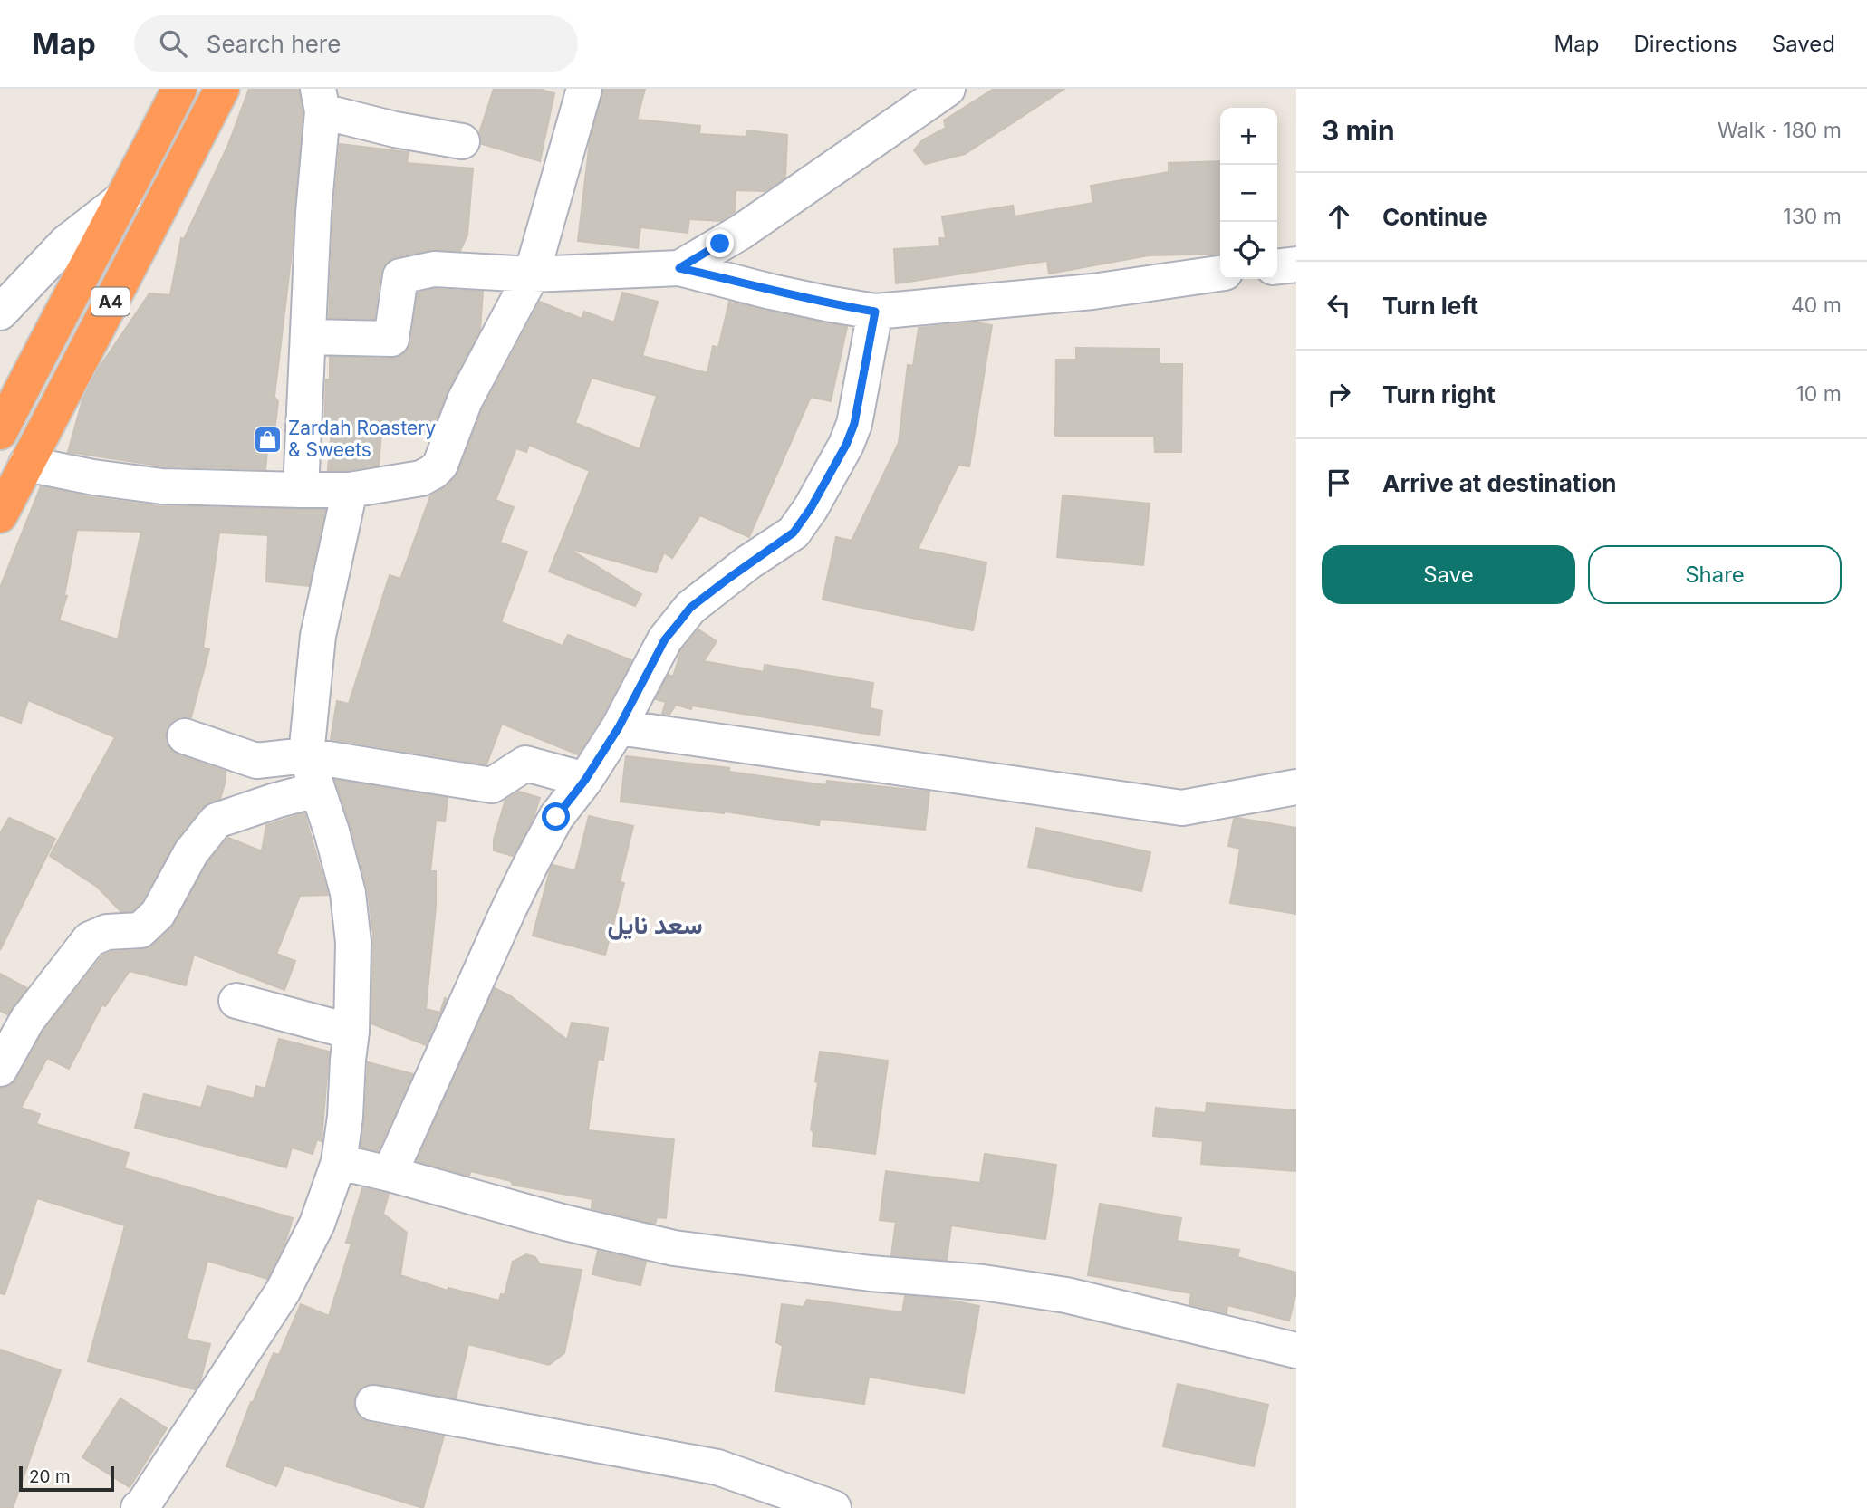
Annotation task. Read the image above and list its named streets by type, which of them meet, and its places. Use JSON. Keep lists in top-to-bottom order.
{
  "streets": {
    "highway": ["A4"]
  },
  "districts": ["سعد نايل"],
  "places": {
    "shop": ["Zardah Roastery & Sweets"]
  },
  "scale_bar": "20 m",
  "page": {
    "header": "Map",
    "search": "Search here",
    "nav": ["Map", "Directions", "Saved"],
    "heading": ["3 min", "Walk · 180 m"],
    "map_buttons": ["+", "−"],
    "list": [
      ["Continue", "130 m"],
      ["Turn left", "40 m"],
      ["Turn right", "10 m"],
      "Arrive at destination"
    ],
    "buttons": ["Save", "Share"],
    "scale": "20 m"
  }
}
